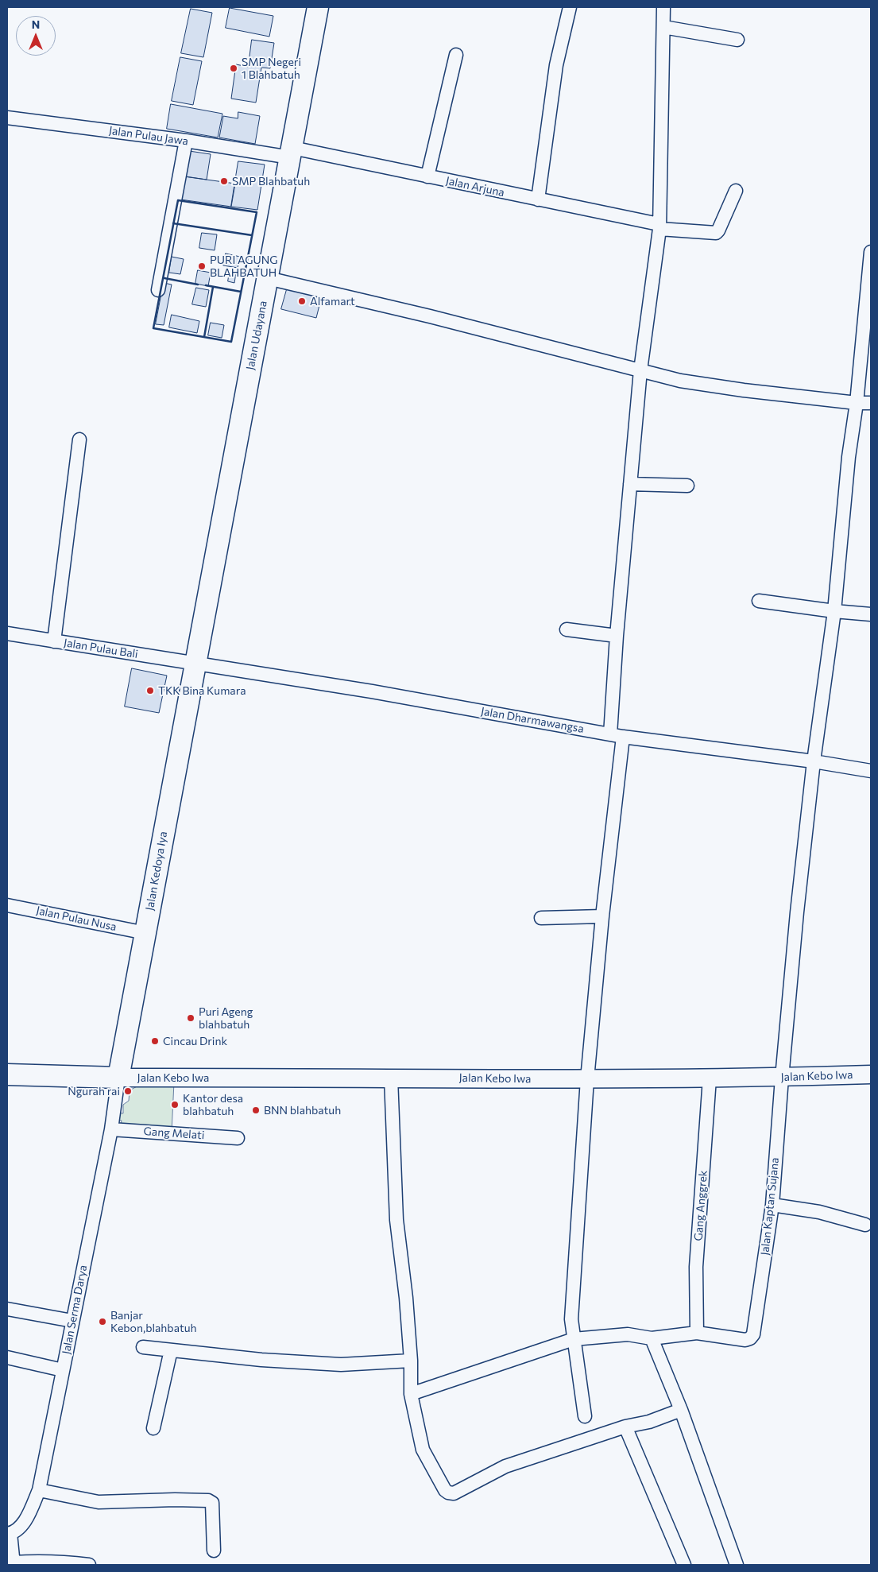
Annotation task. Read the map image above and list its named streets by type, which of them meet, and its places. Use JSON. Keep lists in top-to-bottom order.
{
  "streets": {
    "highway": ["Jalan Udayana", "Jalan Kedoya Iya"],
    "main road": ["Jalan Kebo Iwa"],
    "street": [
      "Jalan Pulau Jawa",
      "Jalan Arjuna",
      "Jalan Pulau Bali",
      "Jalan Dharmawangsa",
      "Jalan Pulau Nusa",
      "Gang Melati",
      "Gang Anggrek",
      "Jalan Kaptan Sujana",
      "Jalan Serma Darya"
    ]
  },
  "crossings": [
    ["Jalan Pulau Jawa", "Jalan Arjuna"],
    ["Jalan Pulau Jawa", "Jalan Udayana"],
    ["Jalan Arjuna", "Jalan Udayana"],
    ["Jalan Udayana", "Jalan Pulau Bali"],
    ["Jalan Udayana", "Jalan Dharmawangsa"],
    ["Jalan Udayana", "Jalan Kedoya Iya"],
    ["Jalan Pulau Bali", "Jalan Dharmawangsa"],
    ["Jalan Pulau Bali", "Jalan Kedoya Iya"],
    ["Jalan Dharmawangsa", "Jalan Kedoya Iya"],
    ["Jalan Dharmawangsa", "Jalan Kaptan Sujana"],
    ["Jalan Kedoya Iya", "Jalan Pulau Nusa"],
    ["Jalan Kedoya Iya", "Jalan Kebo Iwa"],
    ["Jalan Kedoya Iya", "Jalan Serma Darya"],
    ["Jalan Kebo Iwa", "Gang Anggrek"],
    ["Jalan Kebo Iwa", "Jalan Kaptan Sujana"],
    ["Jalan Kebo Iwa", "Jalan Serma Darya"],
    ["Gang Melati", "Jalan Serma Darya"],
    ["Gang Anggrek", "Jalan Kaptan Sujana"]
  ],
  "places": [
    "SMP Negeri 1 Blahbatuh",
    "SMP Blahbatuh",
    "PURI AGUNG BLAHBATUH",
    "Alfamart",
    "TKK Bina Kumara",
    "Puri Ageng blahbatuh",
    "Cincau Drink",
    "Ngurah rai",
    "Kantor desa blahbatuh",
    "BNN blahbatuh",
    "Banjar Kebon,blahbatuh"
  ],
  "north": "top"
}
